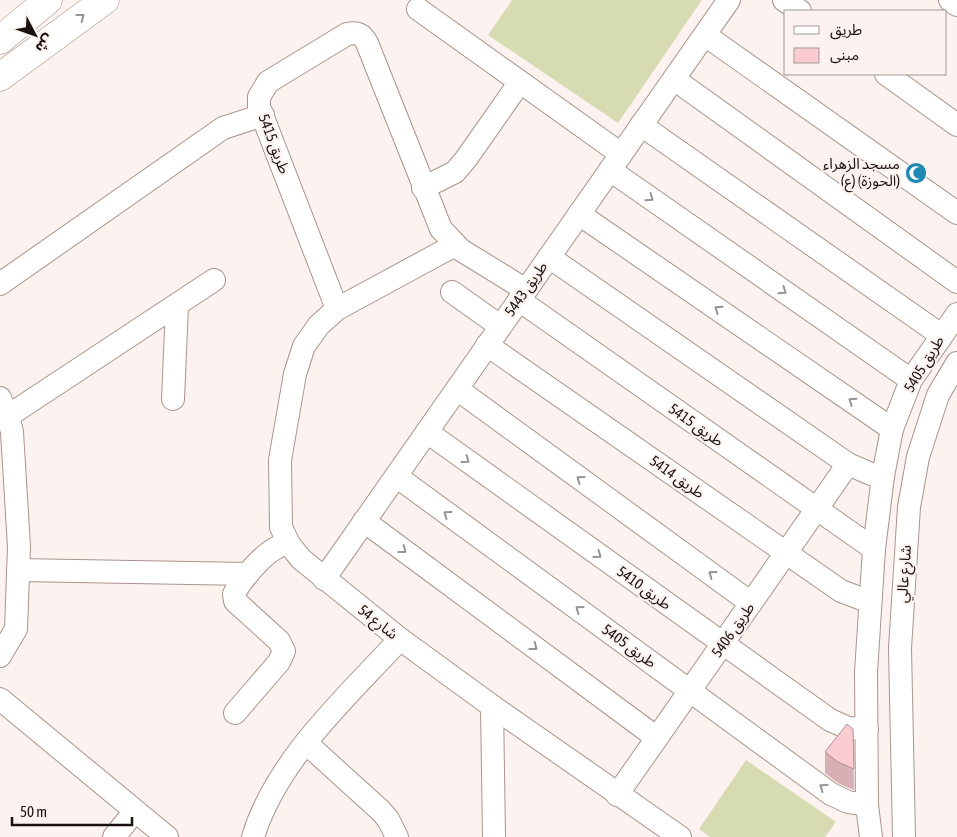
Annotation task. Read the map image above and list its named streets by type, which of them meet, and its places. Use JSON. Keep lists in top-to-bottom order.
{
  "streets": {
    "street": [
      "طريق 5415",
      "طريق 5443",
      "طريق 5405",
      "طريق 5414",
      "شارع عالي",
      "طريق 5410",
      "شارع 54",
      "طريق 5406"
    ]
  },
  "crossings": [
    ["طريق 5415", "طريق 5443"],
    ["طريق 5415", "طريق 5405"],
    ["طريق 5415", "شارع 54"],
    ["طريق 5415", "طريق 5406"],
    ["طريق 5443", "طريق 5405"],
    ["طريق 5443", "طريق 5414"],
    ["طريق 5443", "طريق 5410"],
    ["طريق 5443", "شارع 54"],
    ["طريق 5405", "طريق 5414"],
    ["طريق 5405", "طريق 5410"],
    ["طريق 5405", "طريق 5406"],
    ["طريق 5414", "طريق 5406"],
    ["طريق 5410", "طريق 5406"],
    ["شارع 54", "طريق 5406"]
  ],
  "places": {
    "mosque": ["مسجد الزهراء (ع) (الحوزة)"]
  },
  "legend": ["طريق", "مبنى"],
  "scale_bar": "50 m",
  "north": "bottom right"
}
